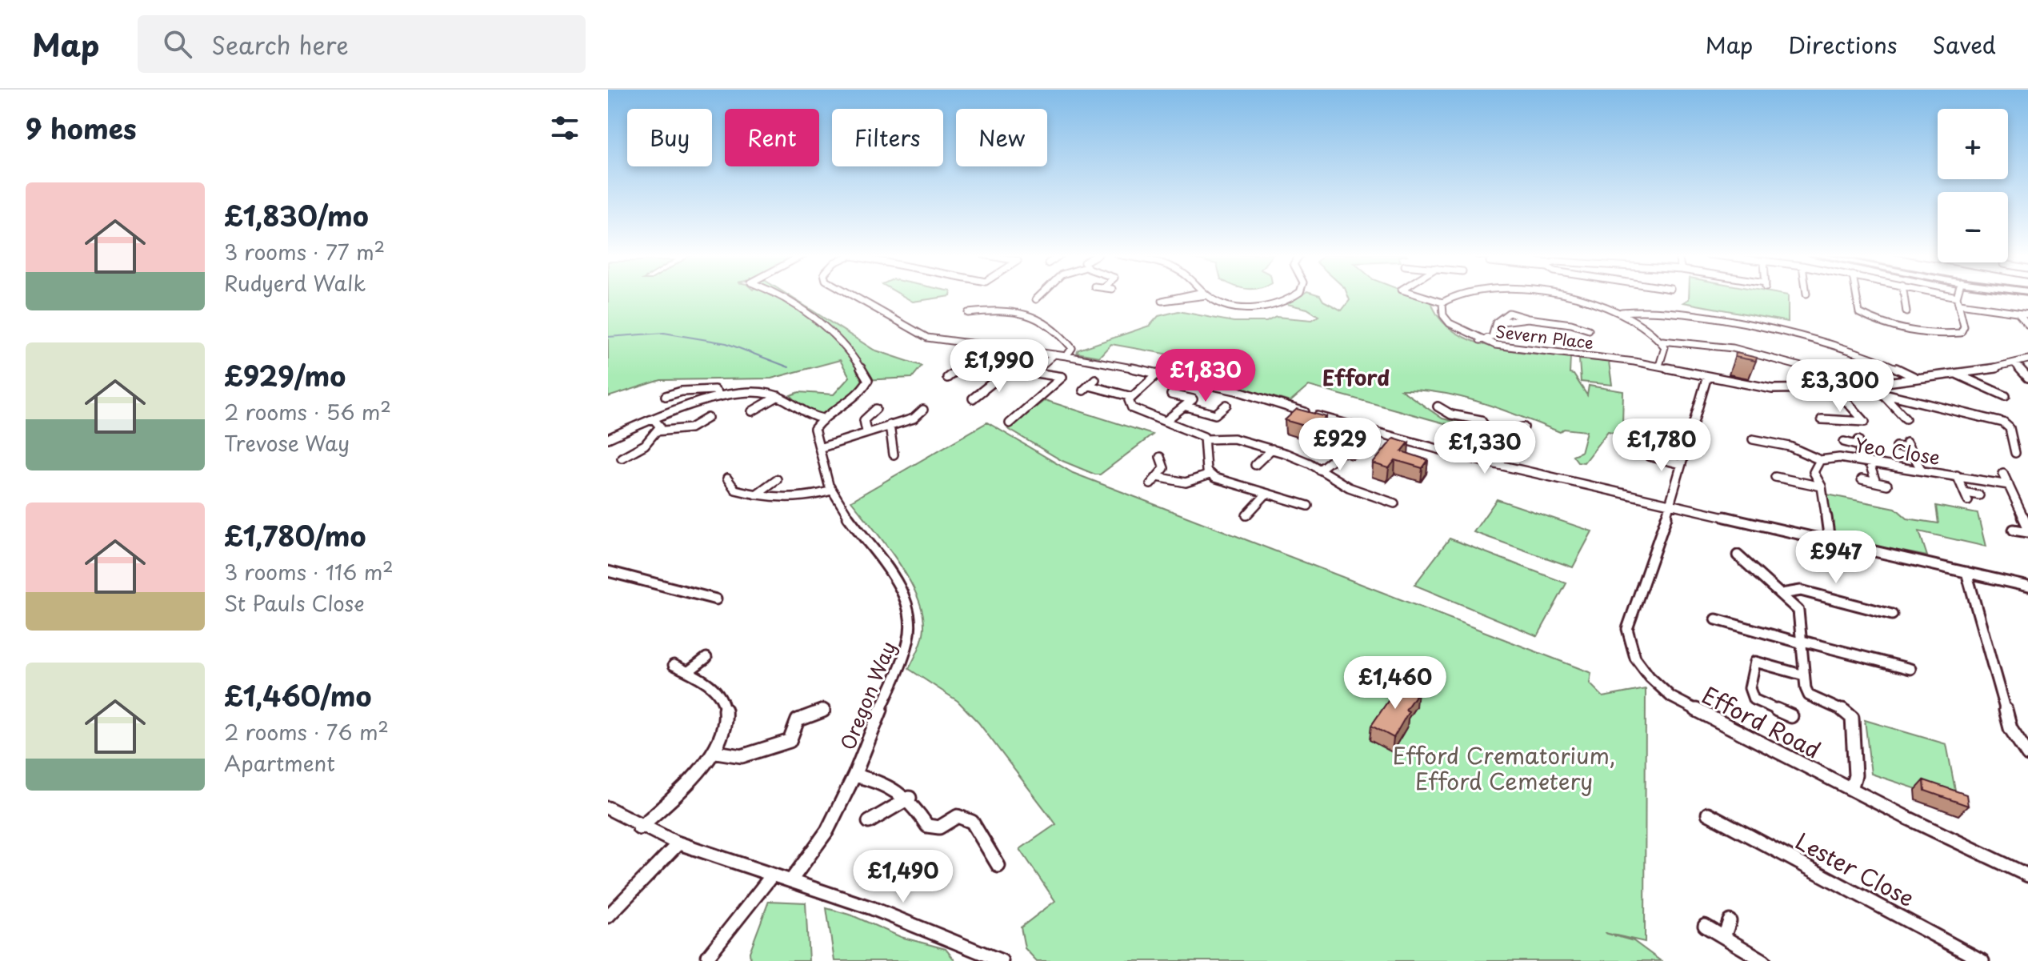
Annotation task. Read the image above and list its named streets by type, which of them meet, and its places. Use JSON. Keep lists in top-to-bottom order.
{
  "streets": {
    "street": [
      "Severn Place",
      "Yeo Close",
      "Oregon Way",
      "Efford Road",
      "Lester Close"
    ]
  },
  "crossings": [
    ["Severn Place", "Efford Road"]
  ],
  "districts": ["Efford"],
  "parks": ["Efford Crematorium, Efford Cemetery"],
  "page": {
    "header": "Map",
    "search": "Search here",
    "nav": ["Map", "Directions", "Saved"],
    "heading": "9 homes",
    "map_buttons": ["+", "−"],
    "chip": [
      "Buy",
      "Rent",
      "Filters",
      "New"
    ],
    "list": [
      {
        "name": "£1,830/mo",
        "note": "3 rooms · 77 m² · Rudyerd Walk"
      },
      {
        "name": "£929/mo",
        "note": "2 rooms · 56 m² · Trevose Way"
      },
      {
        "name": "£1,780/mo",
        "note": "3 rooms · 116 m² · St Pauls Close"
      },
      {
        "name": "£1,460/mo",
        "note": "2 rooms · 76 m² · Apartment"
      }
    ],
    "price": [
      "£1,990",
      "£1,830",
      "£3,300",
      "£929",
      "£1,780",
      "£1,330",
      "£947",
      "£1,460",
      "£1,490"
    ]
  }
}
